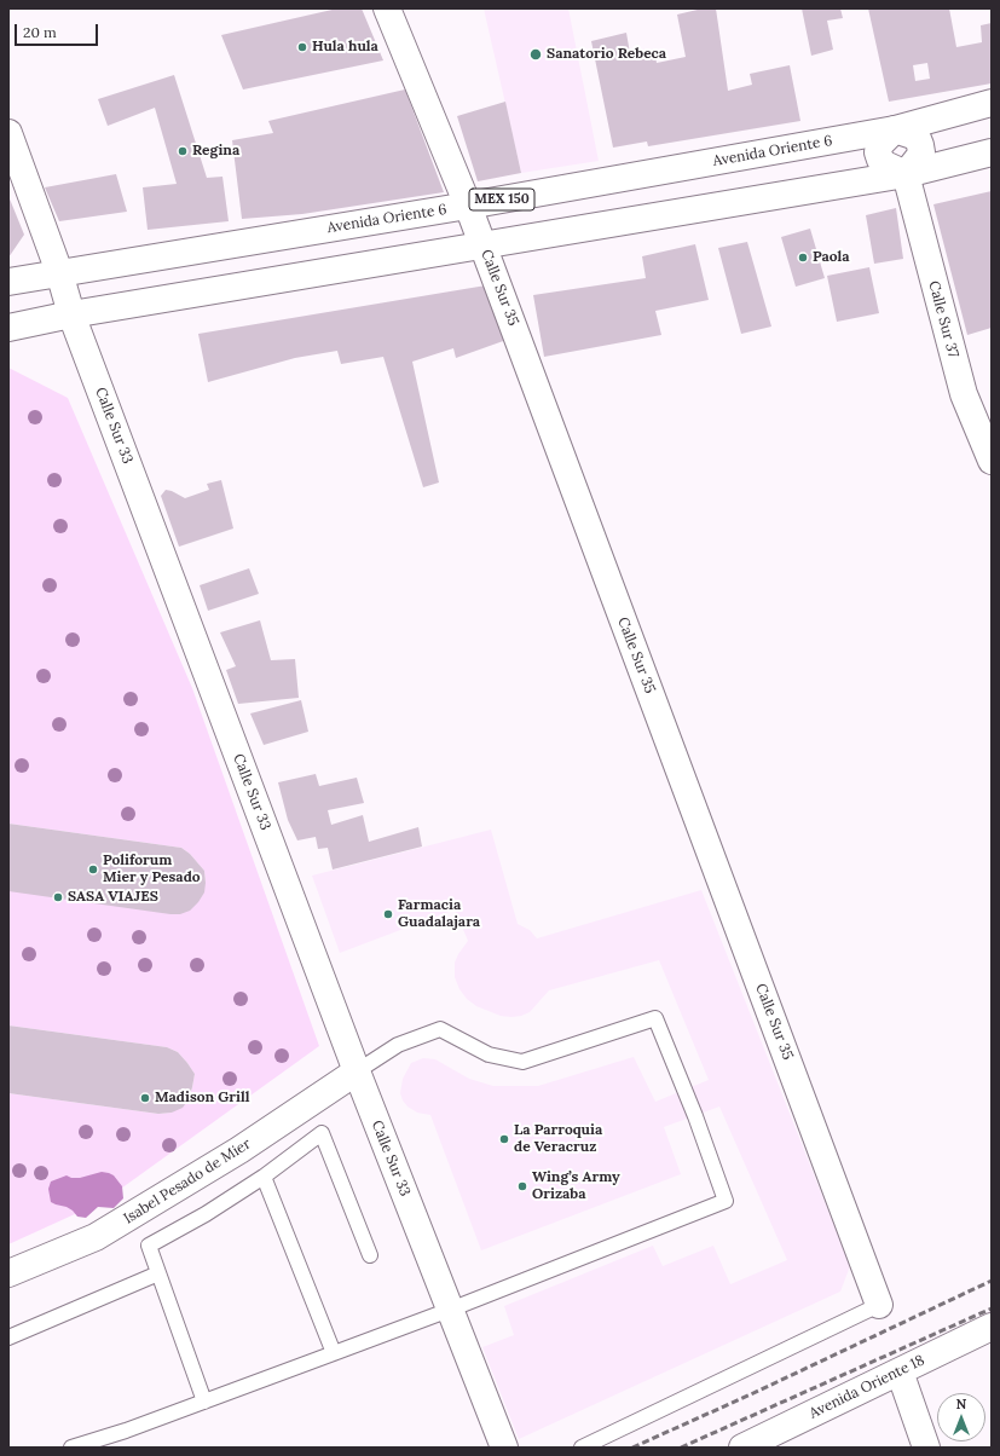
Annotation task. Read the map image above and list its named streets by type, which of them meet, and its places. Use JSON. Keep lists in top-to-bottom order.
{
  "streets": {
    "street": [
      "Avenida Oriente 6",
      "MEX 150",
      "Calle Sur 35",
      "Calle Sur 37",
      "Calle Sur 33",
      "Isabel Pesado de Mier",
      "Avenida Oriente 18"
    ]
  },
  "crossings": [
    ["Avenida Oriente 6", "Calle Sur 35"],
    ["Avenida Oriente 6", "Calle Sur 33"],
    ["Calle Sur 33", "Isabel Pesado de Mier"]
  ],
  "places": [
    "Hula hula",
    "Sanatorio Rebeca",
    "Regina",
    "Paola",
    "Poliforum Mier y Pesado",
    "SASA VIAJES",
    "Farmacia Guadalajara",
    "Madison Grill",
    "La Parroquia de Veracruz",
    "Wing’s Army Orizaba"
  ],
  "scale_bar": "20 m",
  "north": "top"
}
